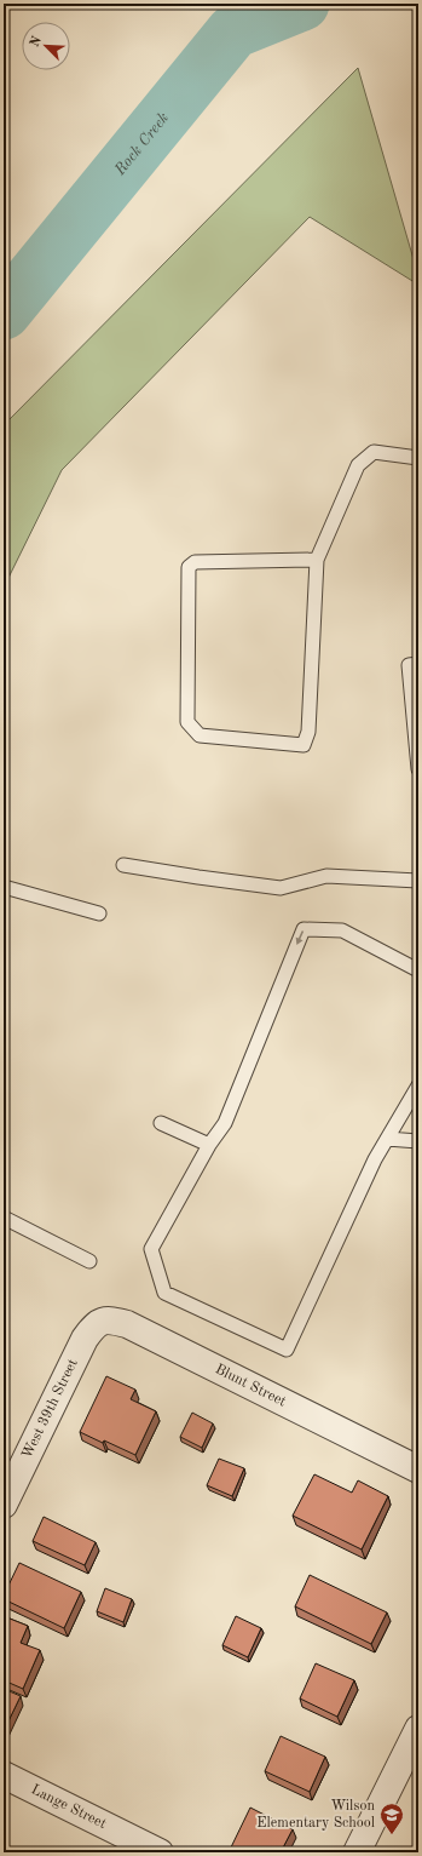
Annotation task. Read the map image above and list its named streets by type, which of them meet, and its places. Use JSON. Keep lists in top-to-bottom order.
{
  "streets": {
    "street": ["Blunt Street", "West 39th Street", "Lange Street"]
  },
  "crossings": [
    ["Blunt Street", "West 39th Street"]
  ],
  "water": ["Rock Creek"],
  "places": {
    "school or university": ["Wilson Elementary School"]
  },
  "north": "top left"
}
